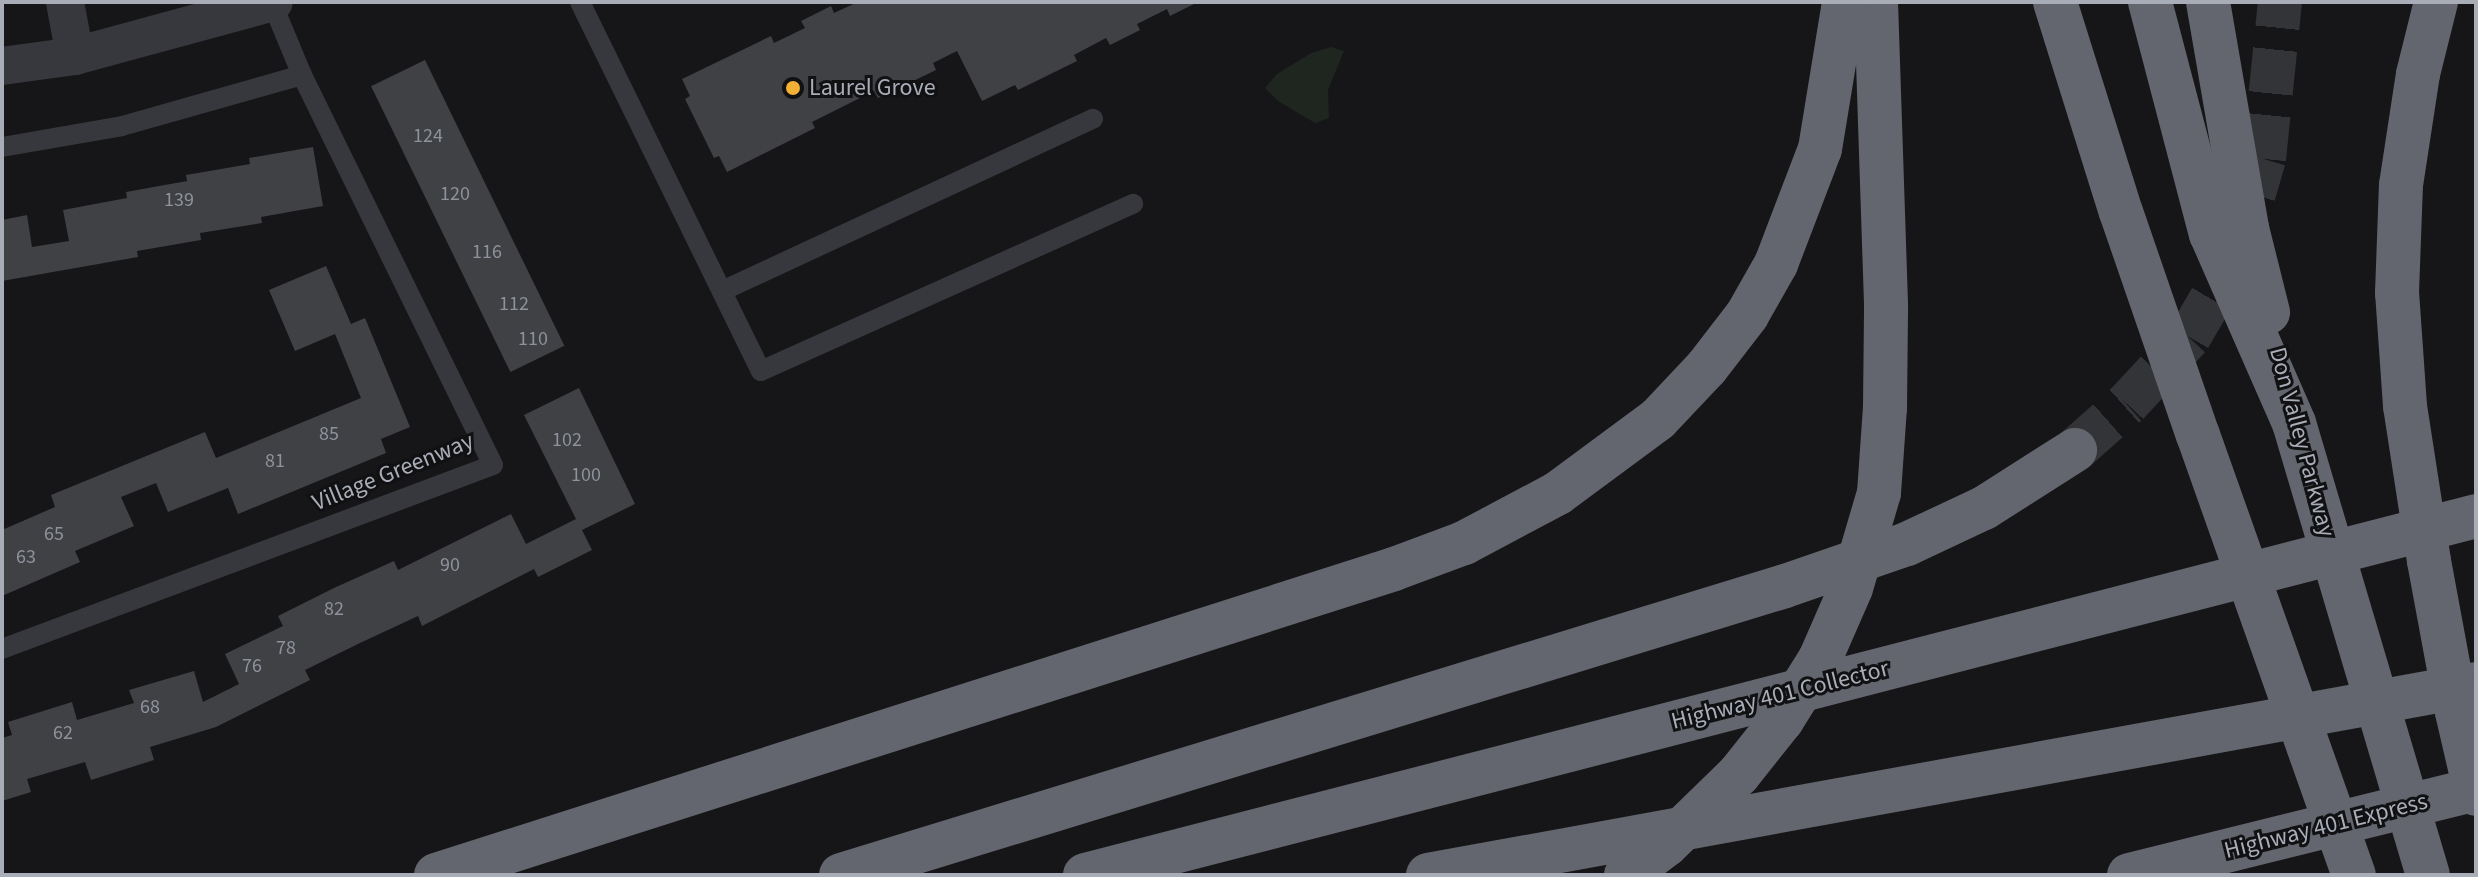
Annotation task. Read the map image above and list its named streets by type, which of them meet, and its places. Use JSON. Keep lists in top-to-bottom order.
{
  "streets": {
    "highway": ["Don Valley Parkway", "Highway 401 Collector", "Highway 401 Express"],
    "lane": ["Village Greenway"]
  },
  "places": ["Laurel Grove"],
  "house_numbers": [
    "124",
    "120",
    "139",
    "116",
    "112",
    "110",
    "85",
    "102",
    "81",
    "100",
    "65",
    "63",
    "90",
    "82",
    "78",
    "76",
    "68",
    "62"
  ]
}
